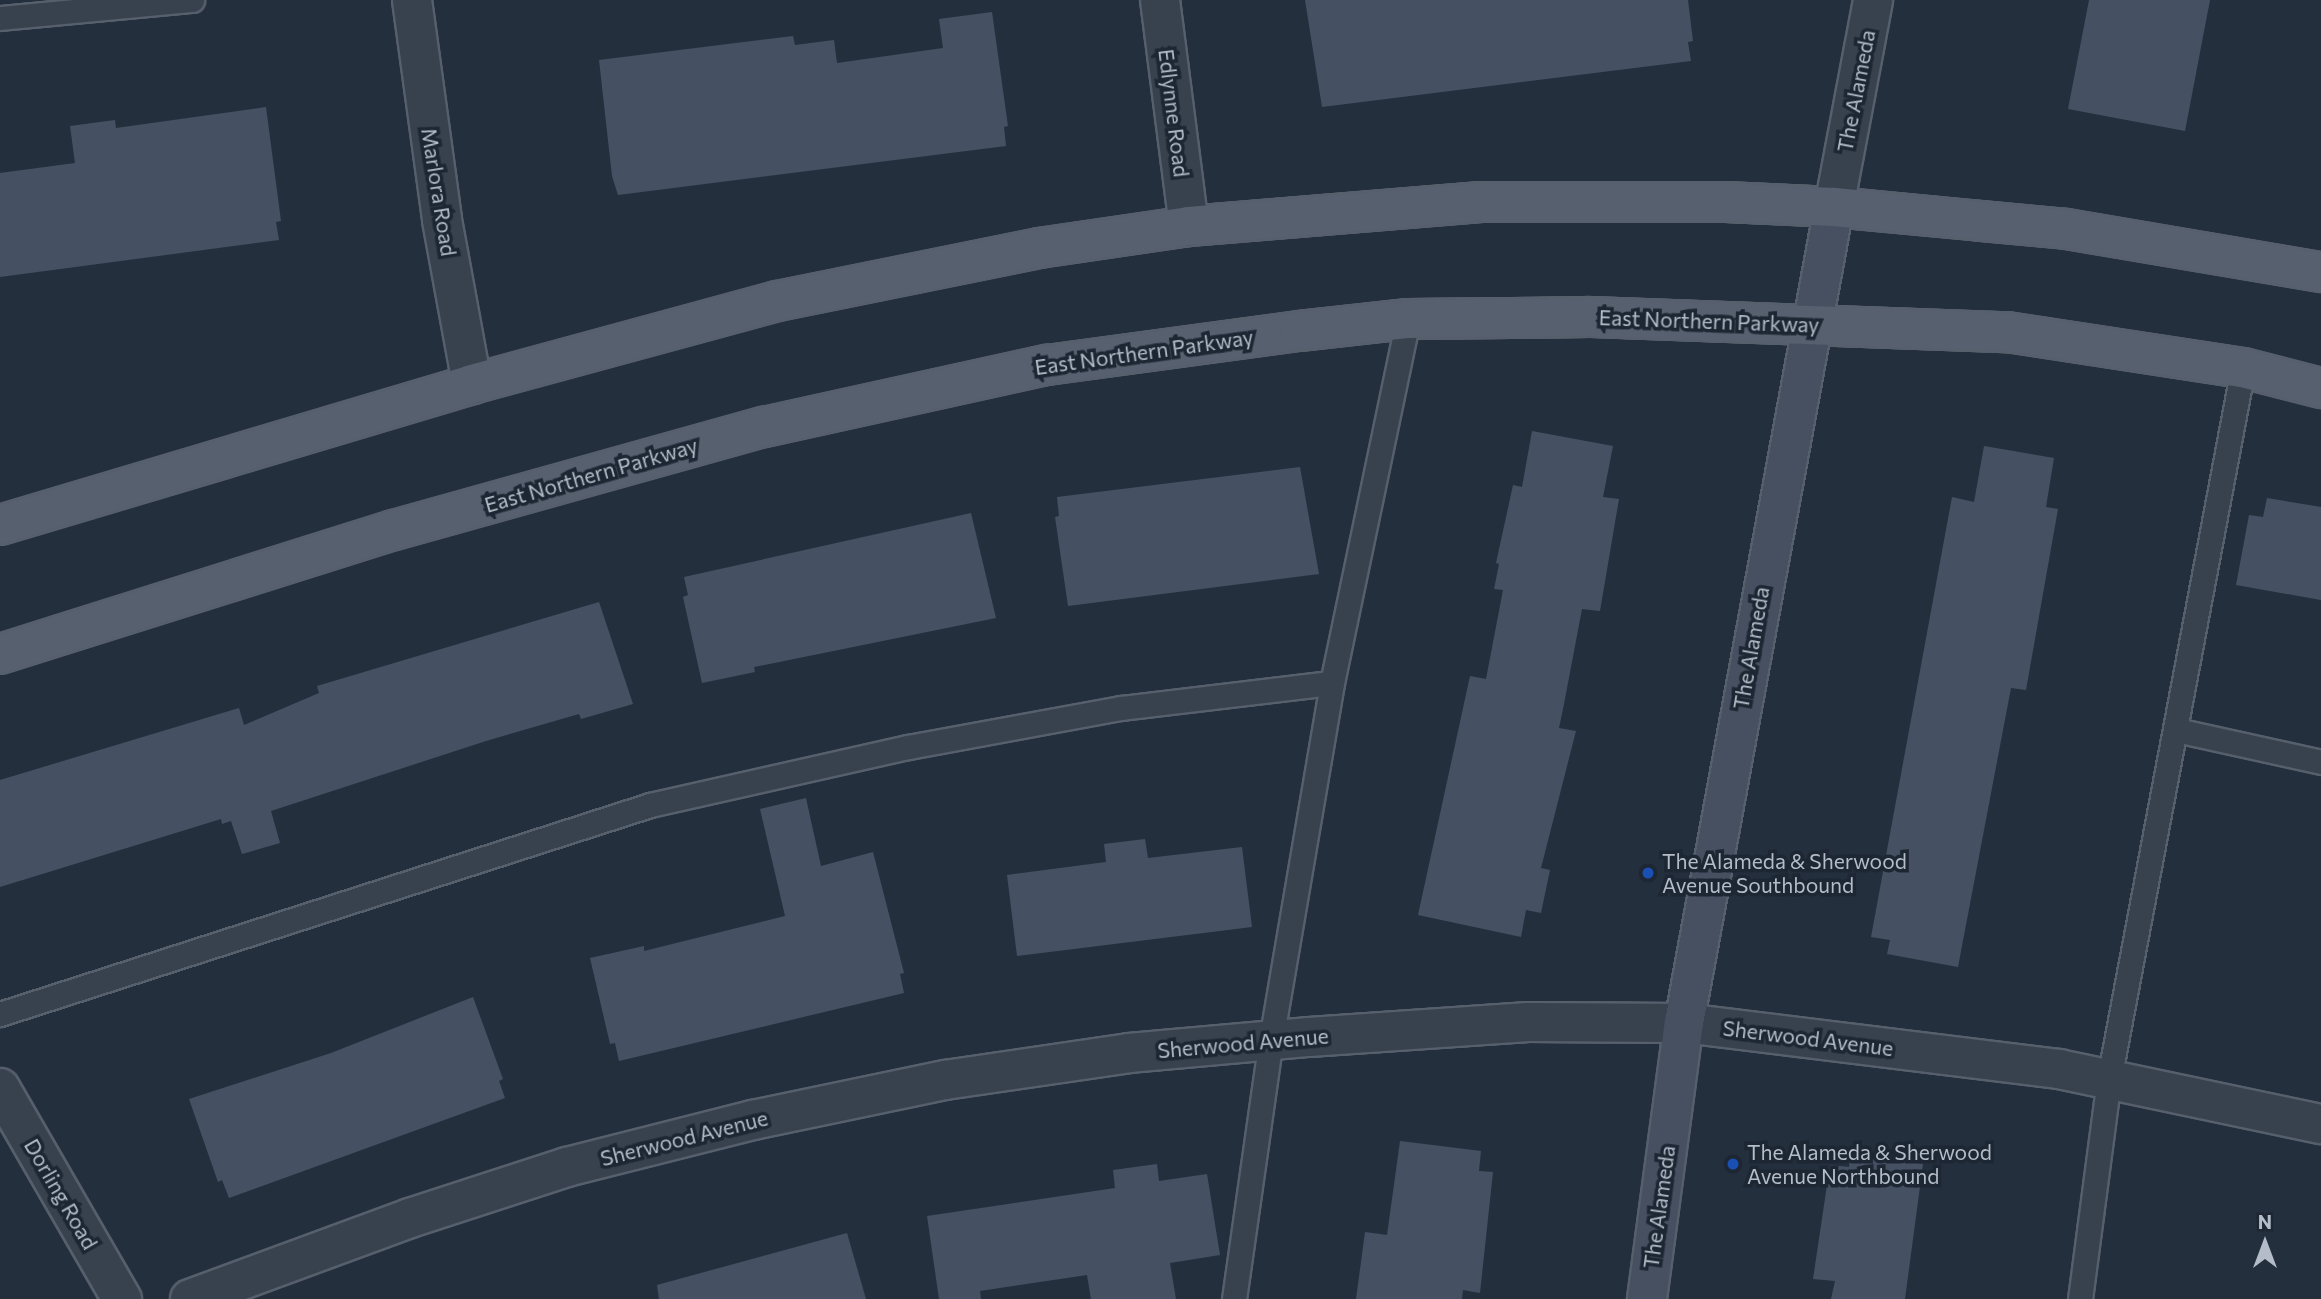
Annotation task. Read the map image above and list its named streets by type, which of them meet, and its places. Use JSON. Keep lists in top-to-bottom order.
{
  "streets": {
    "main road": ["The Alameda", "East Northern Parkway"],
    "street": [
      "Edlynne Road",
      "Marlora Road",
      "Sherwood Avenue",
      "Dorling Road"
    ]
  },
  "crossings": [
    ["The Alameda", "East Northern Parkway"],
    ["The Alameda", "Sherwood Avenue"]
  ],
  "places": ["The Alameda & Sherwood Avenue Southbound", "The Alameda & Sherwood Avenue Northbound"],
  "north": "top"
}
